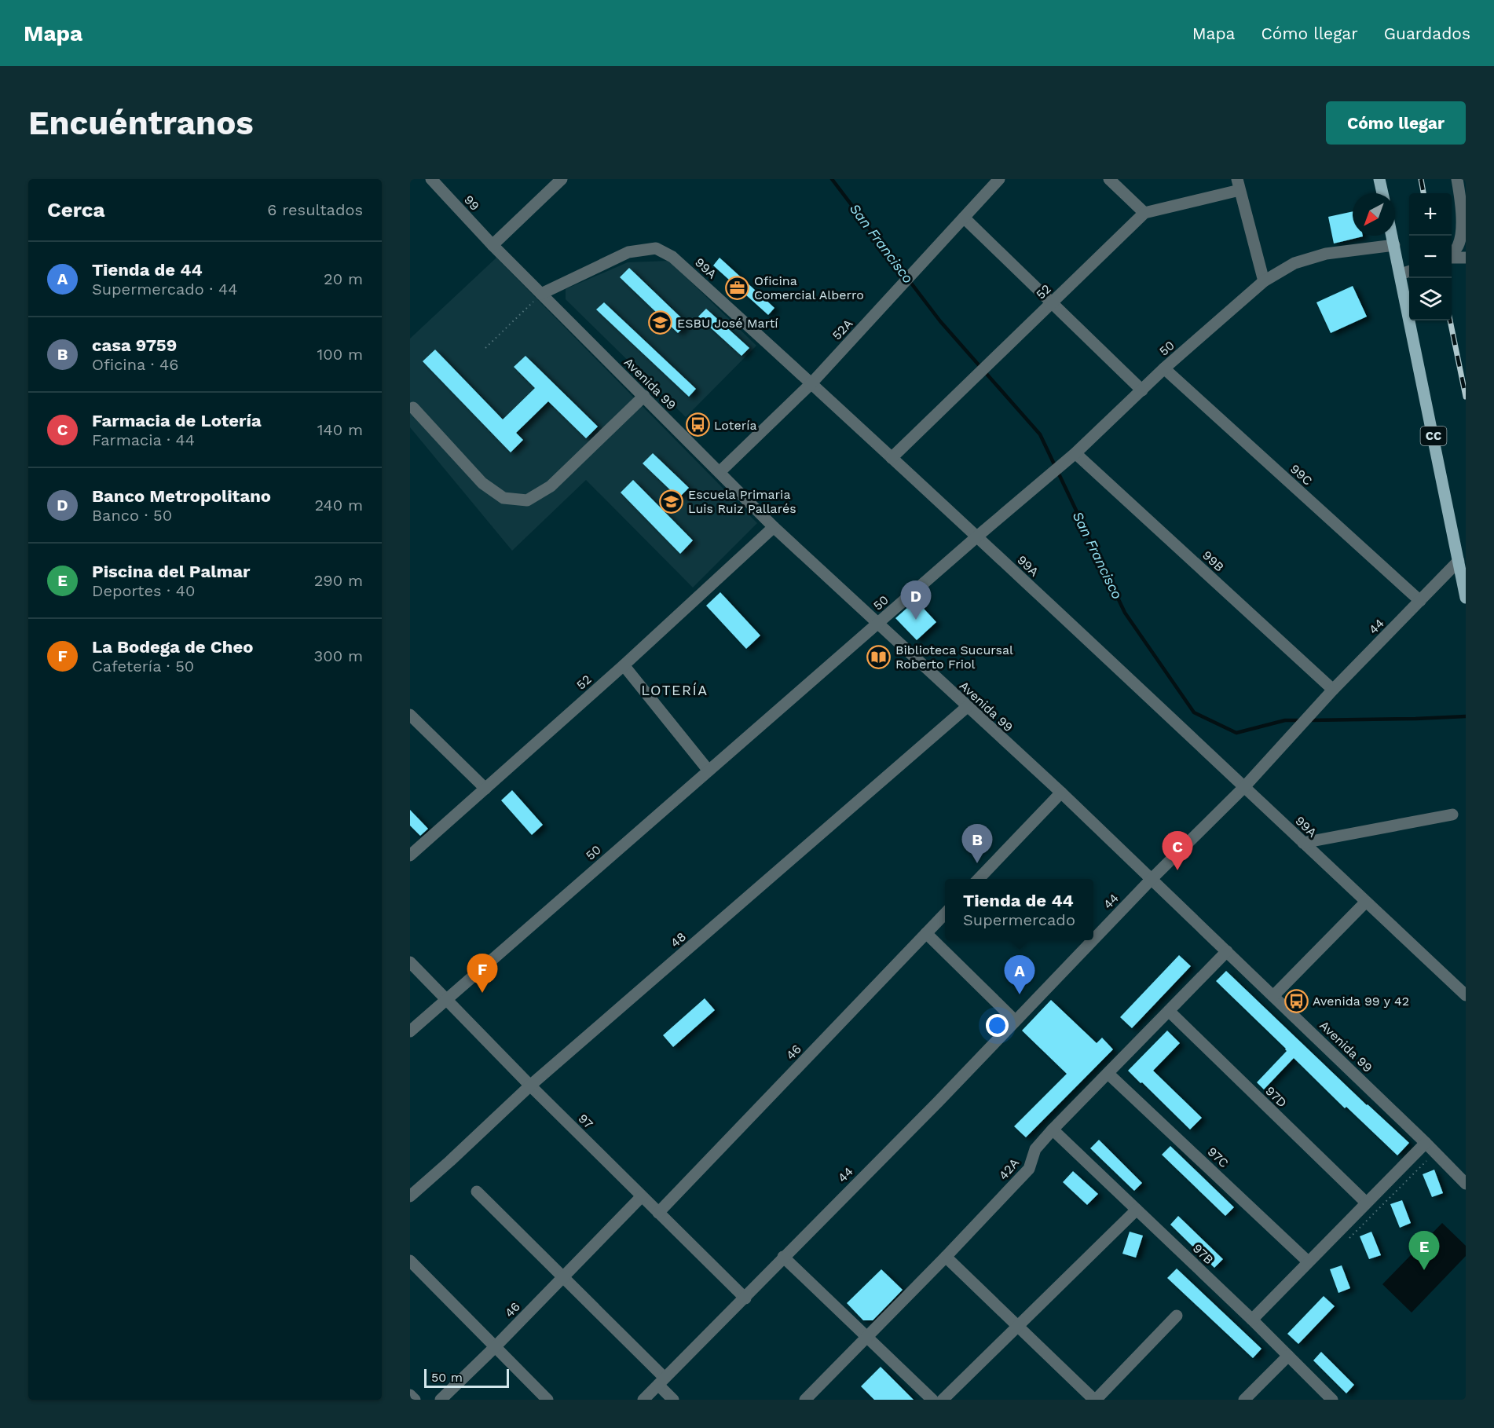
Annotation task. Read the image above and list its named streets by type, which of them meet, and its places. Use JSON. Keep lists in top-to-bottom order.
{
  "streets": {
    "main road": ["CC"],
    "street": [
      "99",
      "99A",
      "52",
      "52A",
      "50",
      "Avenida 99",
      "99C",
      "99B",
      "44",
      "48",
      "46",
      "97D",
      "97",
      "97C",
      "42A",
      "97B"
    ]
  },
  "crossings": [
    ["99", "Avenida 99"],
    ["99A", "52"],
    ["99A", "52A"],
    ["99A", "50"],
    ["99A", "Avenida 99"],
    ["99A", "44"],
    ["52", "Avenida 99"],
    ["52A", "Avenida 99"],
    ["50", "Avenida 99"],
    ["50", "CC"],
    ["50", "99C"],
    ["50", "99B"],
    ["50", "97"],
    ["Avenida 99", "44"],
    ["Avenida 99", "48"],
    ["Avenida 99", "42A"],
    ["CC", "44"],
    ["99C", "44"],
    ["99B", "44"],
    ["44", "97"],
    ["48", "97"],
    ["46", "97"],
    ["97D", "42A"],
    ["97C", "42A"],
    ["42A", "97B"]
  ],
  "districts": ["LOTERÍA"],
  "water": ["San Francisco"],
  "places": {
    "office": ["Oficina Comercial Alberro"],
    "school or university": ["ESBU José Martí", "Escuela Primaria Luis Ruiz Pallarés"],
    "bus stop": ["Lotería", "Avenida 99 y 42"],
    "library": ["Biblioteca Sucursal Roberto Friol"]
  },
  "scale_bar": "50 m",
  "north": "bottom left",
  "page": {
    "header": "Mapa",
    "nav": ["Mapa", "Cómo llegar", "Guardados"],
    "buttons": "Cómo llegar",
    "title": "Encuéntranos",
    "heading": ["Cerca", "6 resultados"],
    "map_buttons": ["+", "−"],
    "list": [
      {
        "mark": "A",
        "name": "Tienda de 44",
        "note": "Supermercado · 44",
        "value": "20 m"
      },
      {
        "mark": "B",
        "name": "casa 9759",
        "note": "Oficina · 46",
        "value": "100 m"
      },
      {
        "mark": "C",
        "name": "Farmacia de Lotería",
        "note": "Farmacia · 44",
        "value": "140 m"
      },
      {
        "mark": "D",
        "name": "Banco Metropolitano",
        "note": "Banco · 50",
        "value": "240 m"
      },
      {
        "mark": "E",
        "name": "Piscina del Palmar",
        "note": "Deportes · 40",
        "value": "290 m"
      },
      {
        "mark": "F",
        "name": "La Bodega de Cheo",
        "note": "Cafetería · 50",
        "value": "300 m"
      }
    ],
    "pins": [
      "D",
      "B",
      "C",
      "F",
      "A",
      "E"
    ],
    "popup": ["Tienda de 44", "Supermercado"],
    "scale": "50 m"
  }
}
